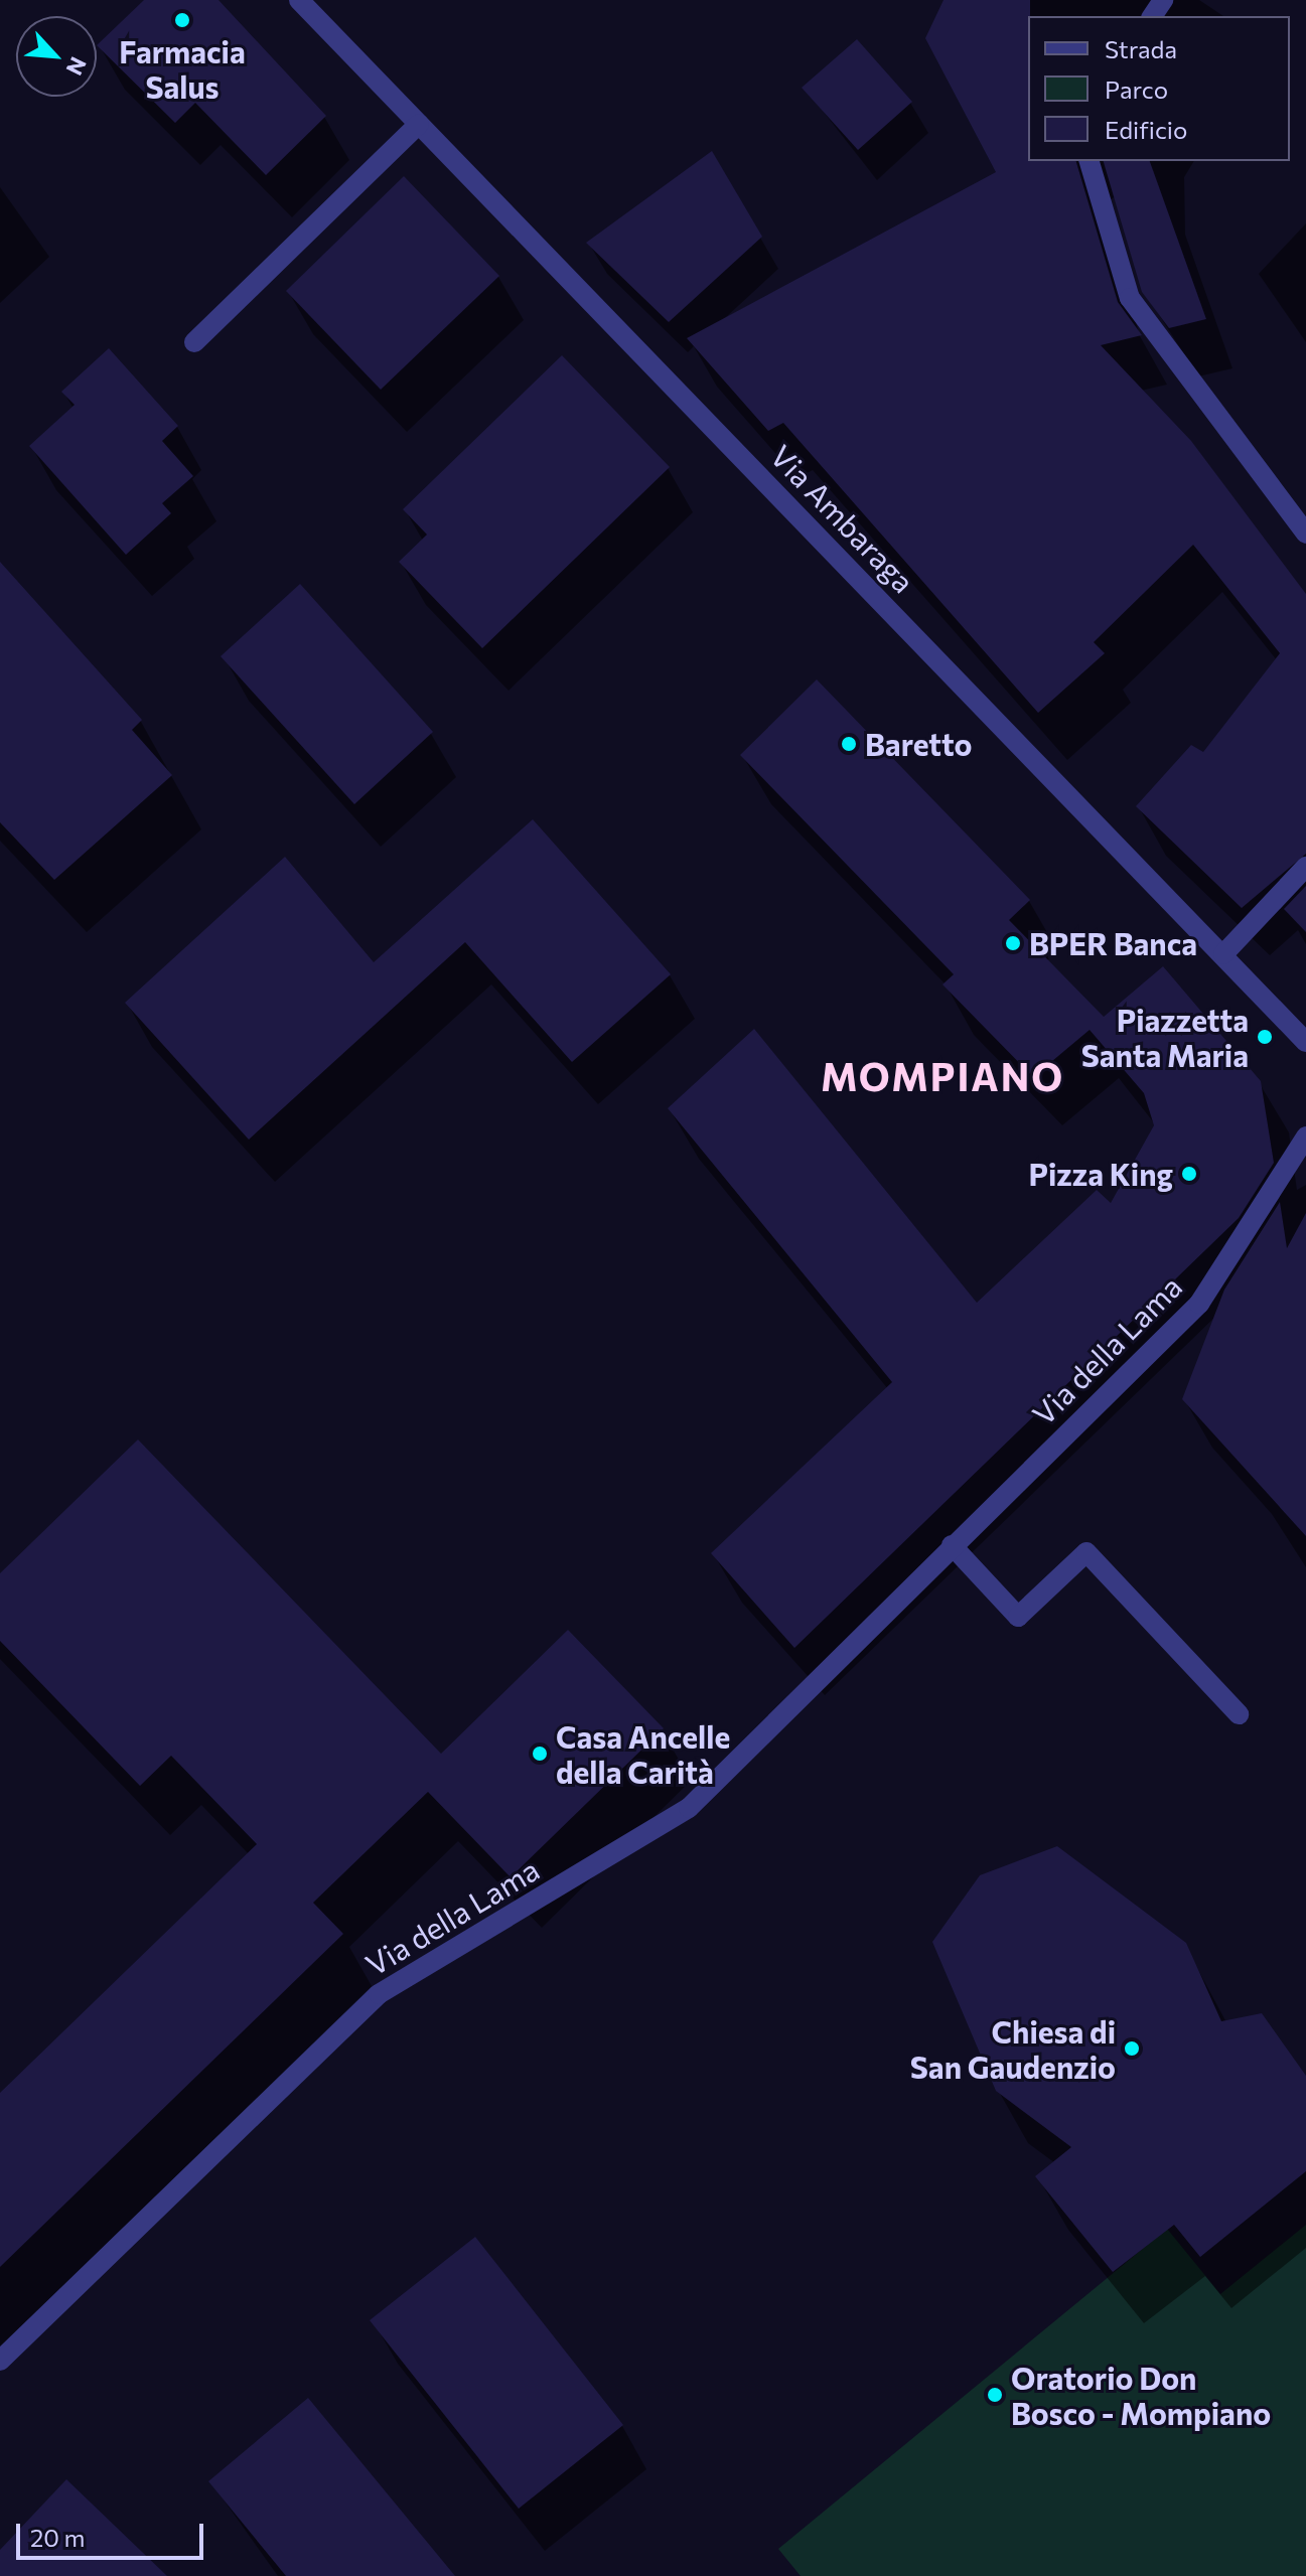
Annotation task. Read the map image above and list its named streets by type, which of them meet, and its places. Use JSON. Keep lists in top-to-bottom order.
{
  "streets": {
    "street": ["Via Ambaraga", "Via della Lama"]
  },
  "districts": ["MOMPIANO"],
  "places": [
    "Farmacia Salus",
    "Baretto",
    "BPER Banca",
    "Piazzetta Santa Maria",
    "Pizza King",
    "Casa Ancelle della Carità",
    "Chiesa di San Gaudenzio",
    "Oratorio Don Bosco - Mompiano"
  ],
  "legend": ["Strada", "Parco", "Edificio"],
  "scale_bar": "20 m",
  "north": "bottom right"
}
